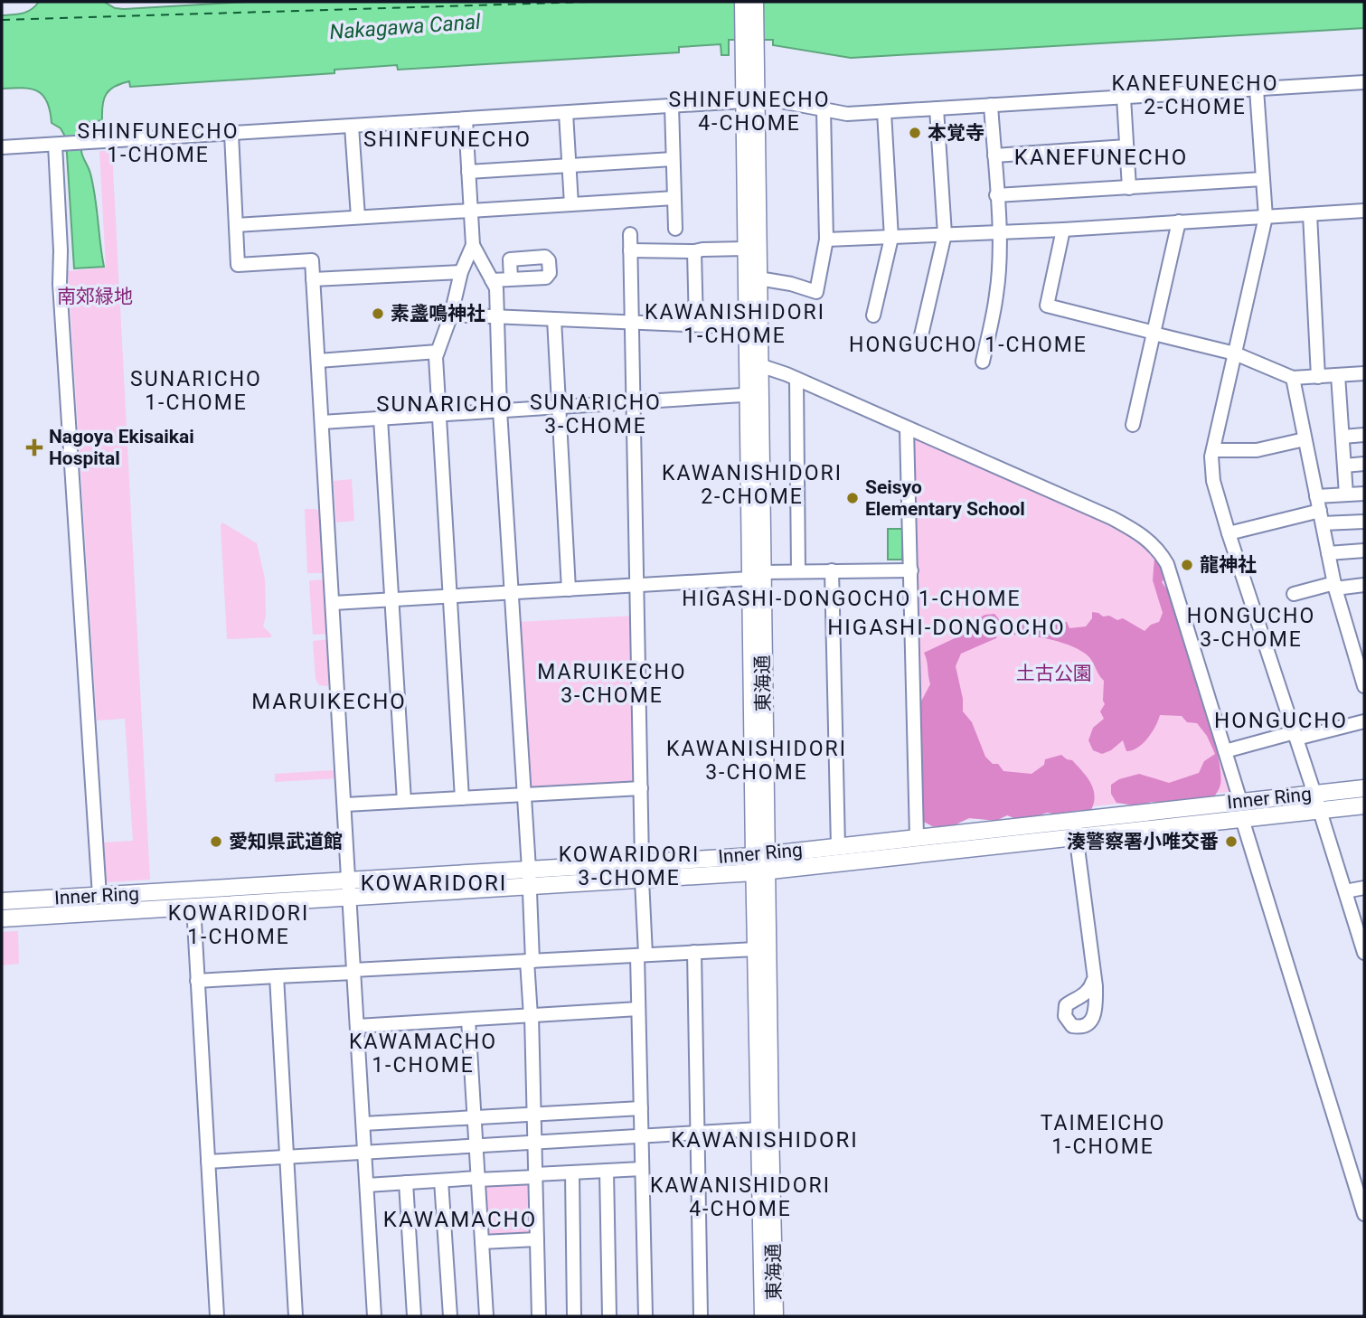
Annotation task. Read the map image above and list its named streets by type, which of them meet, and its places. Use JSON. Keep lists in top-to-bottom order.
{
  "streets": {
    "main road": ["東海通", "Inner Ring"]
  },
  "crossings": [
    ["東海通", "Inner Ring"]
  ],
  "districts": [
    "KANEFUNECHO 2-CHOME",
    "SHINFUNECHO 4-CHOME",
    "SHINFUNECHO 1-CHOME",
    "SHINFUNECHO",
    "KANEFUNECHO",
    "KAWANISHIDORI 1-CHOME",
    "HONGUCHO 1-CHOME",
    "SUNARICHO 1-CHOME",
    "SUNARICHO 3-CHOME",
    "SUNARICHO",
    "KAWANISHIDORI 2-CHOME",
    "HIGASHI-DONGOCHO 1-CHOME",
    "HONGUCHO 3-CHOME",
    "HIGASHI-DONGOCHO",
    "MARUIKECHO 3-CHOME",
    "MARUIKECHO",
    "HONGUCHO",
    "KAWANISHIDORI 3-CHOME",
    "KOWARIDORI 3-CHOME",
    "KOWARIDORI",
    "KOWARIDORI 1-CHOME",
    "KAWAMACHO 1-CHOME",
    "TAIMEICHO 1-CHOME",
    "KAWANISHIDORI",
    "KAWANISHIDORI 4-CHOME",
    "KAWAMACHO"
  ],
  "water": ["Nakagawa Canal"],
  "parks": ["南郊緑地", "土古公園"],
  "places": {
    "other": [
      "本覚寺",
      "素盞鳴神社",
      "Seisyo Elementary School",
      "龍神社",
      "愛知県武道館",
      "湊警察署小唯交番"
    ],
    "health": ["Nagoya Ekisaikai Hospital"]
  }
}
